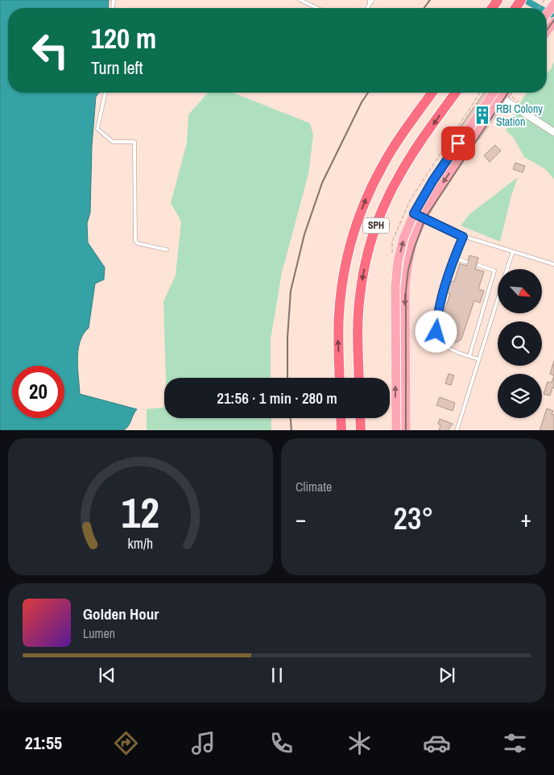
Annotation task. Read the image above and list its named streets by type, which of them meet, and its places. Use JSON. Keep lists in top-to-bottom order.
{
  "streets": {
    "highway": ["SPH"]
  },
  "places": {
    "building": ["RBI Colony Station"]
  },
  "north": "bottom right",
  "page": {
    "turn": ["120 m", "Turn left"],
    "limit": "20",
    "trip": "21:56 · 1 min · 280 m",
    "tile": "Climate",
    "heat": ["−", "23°", "+"],
    "song": ["Golden Hour", "Lumen"],
    "tabs": "21:55",
    "gauge": ["12", "km/h"]
  }
}
